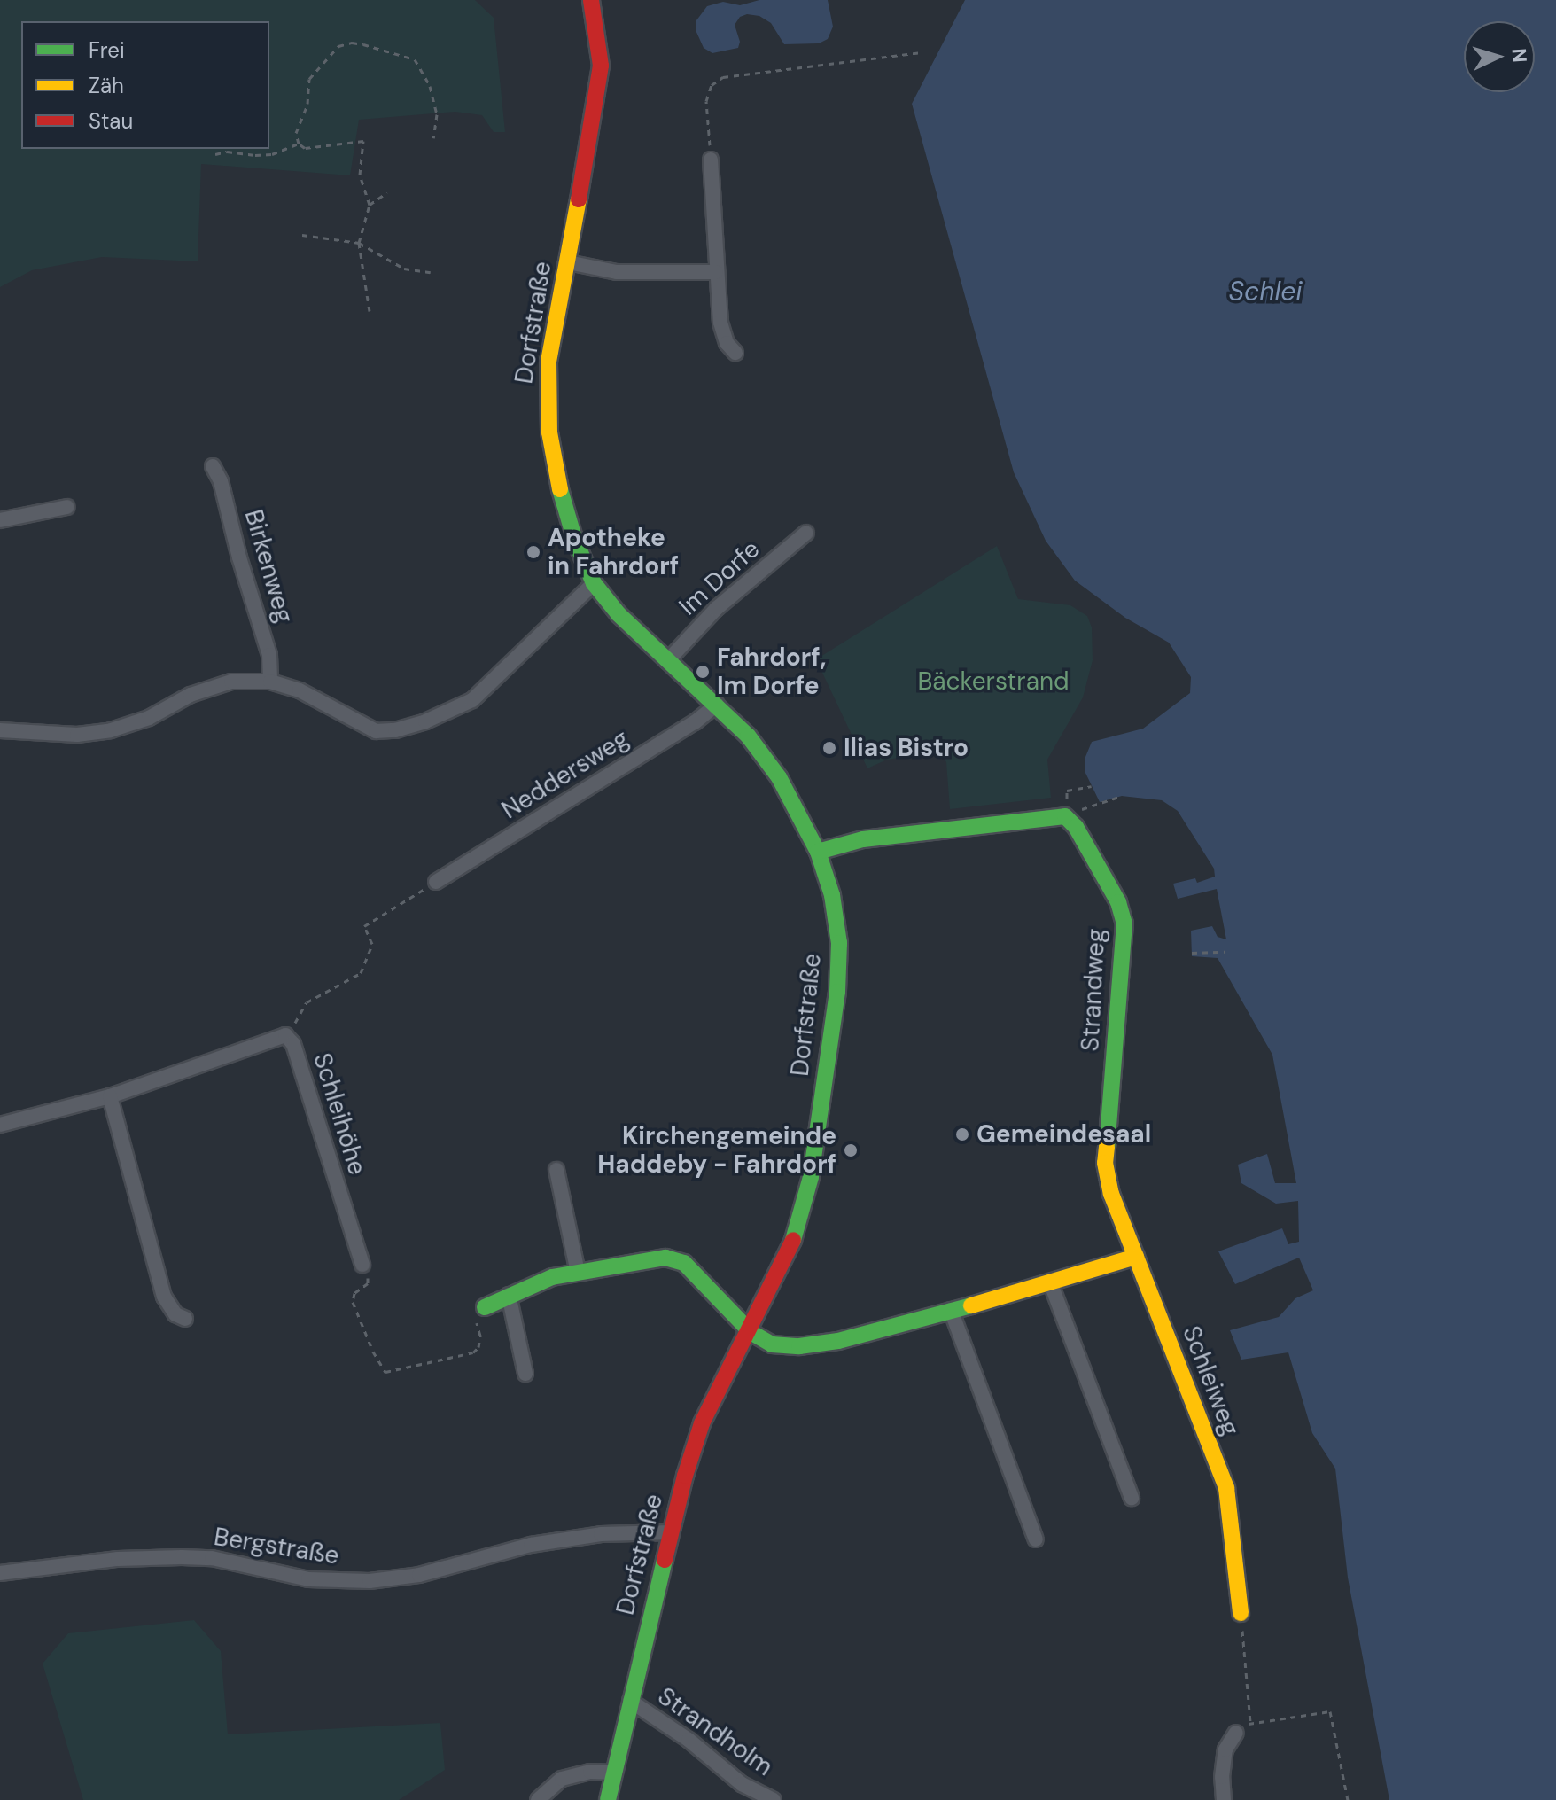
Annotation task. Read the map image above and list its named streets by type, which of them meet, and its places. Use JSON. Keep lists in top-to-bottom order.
{
  "streets": {
    "street": [
      "Dorfstraße",
      "Birkenweg",
      "Im Dorfe",
      "Neddersweg",
      "Strandweg",
      "Schleihöhe",
      "Schleiweg",
      "Bergstraße",
      "Strandholm"
    ]
  },
  "crossings": [
    ["Dorfstraße", "Im Dorfe"],
    ["Dorfstraße", "Neddersweg"],
    ["Dorfstraße", "Bergstraße"],
    ["Dorfstraße", "Strandholm"],
    ["Strandweg", "Schleiweg"]
  ],
  "water": ["Schlei"],
  "parks": ["Bäckerstrand"],
  "places": [
    "Apotheke in Fahrdorf",
    "Fahrdorf, Im Dorfe",
    "Ilias Bistro",
    "Gemeindesaal",
    "Kirchengemeinde Haddeby - Fahrdorf"
  ],
  "legend": ["Frei", "Zäh", "Stau"],
  "north": "right"
}
